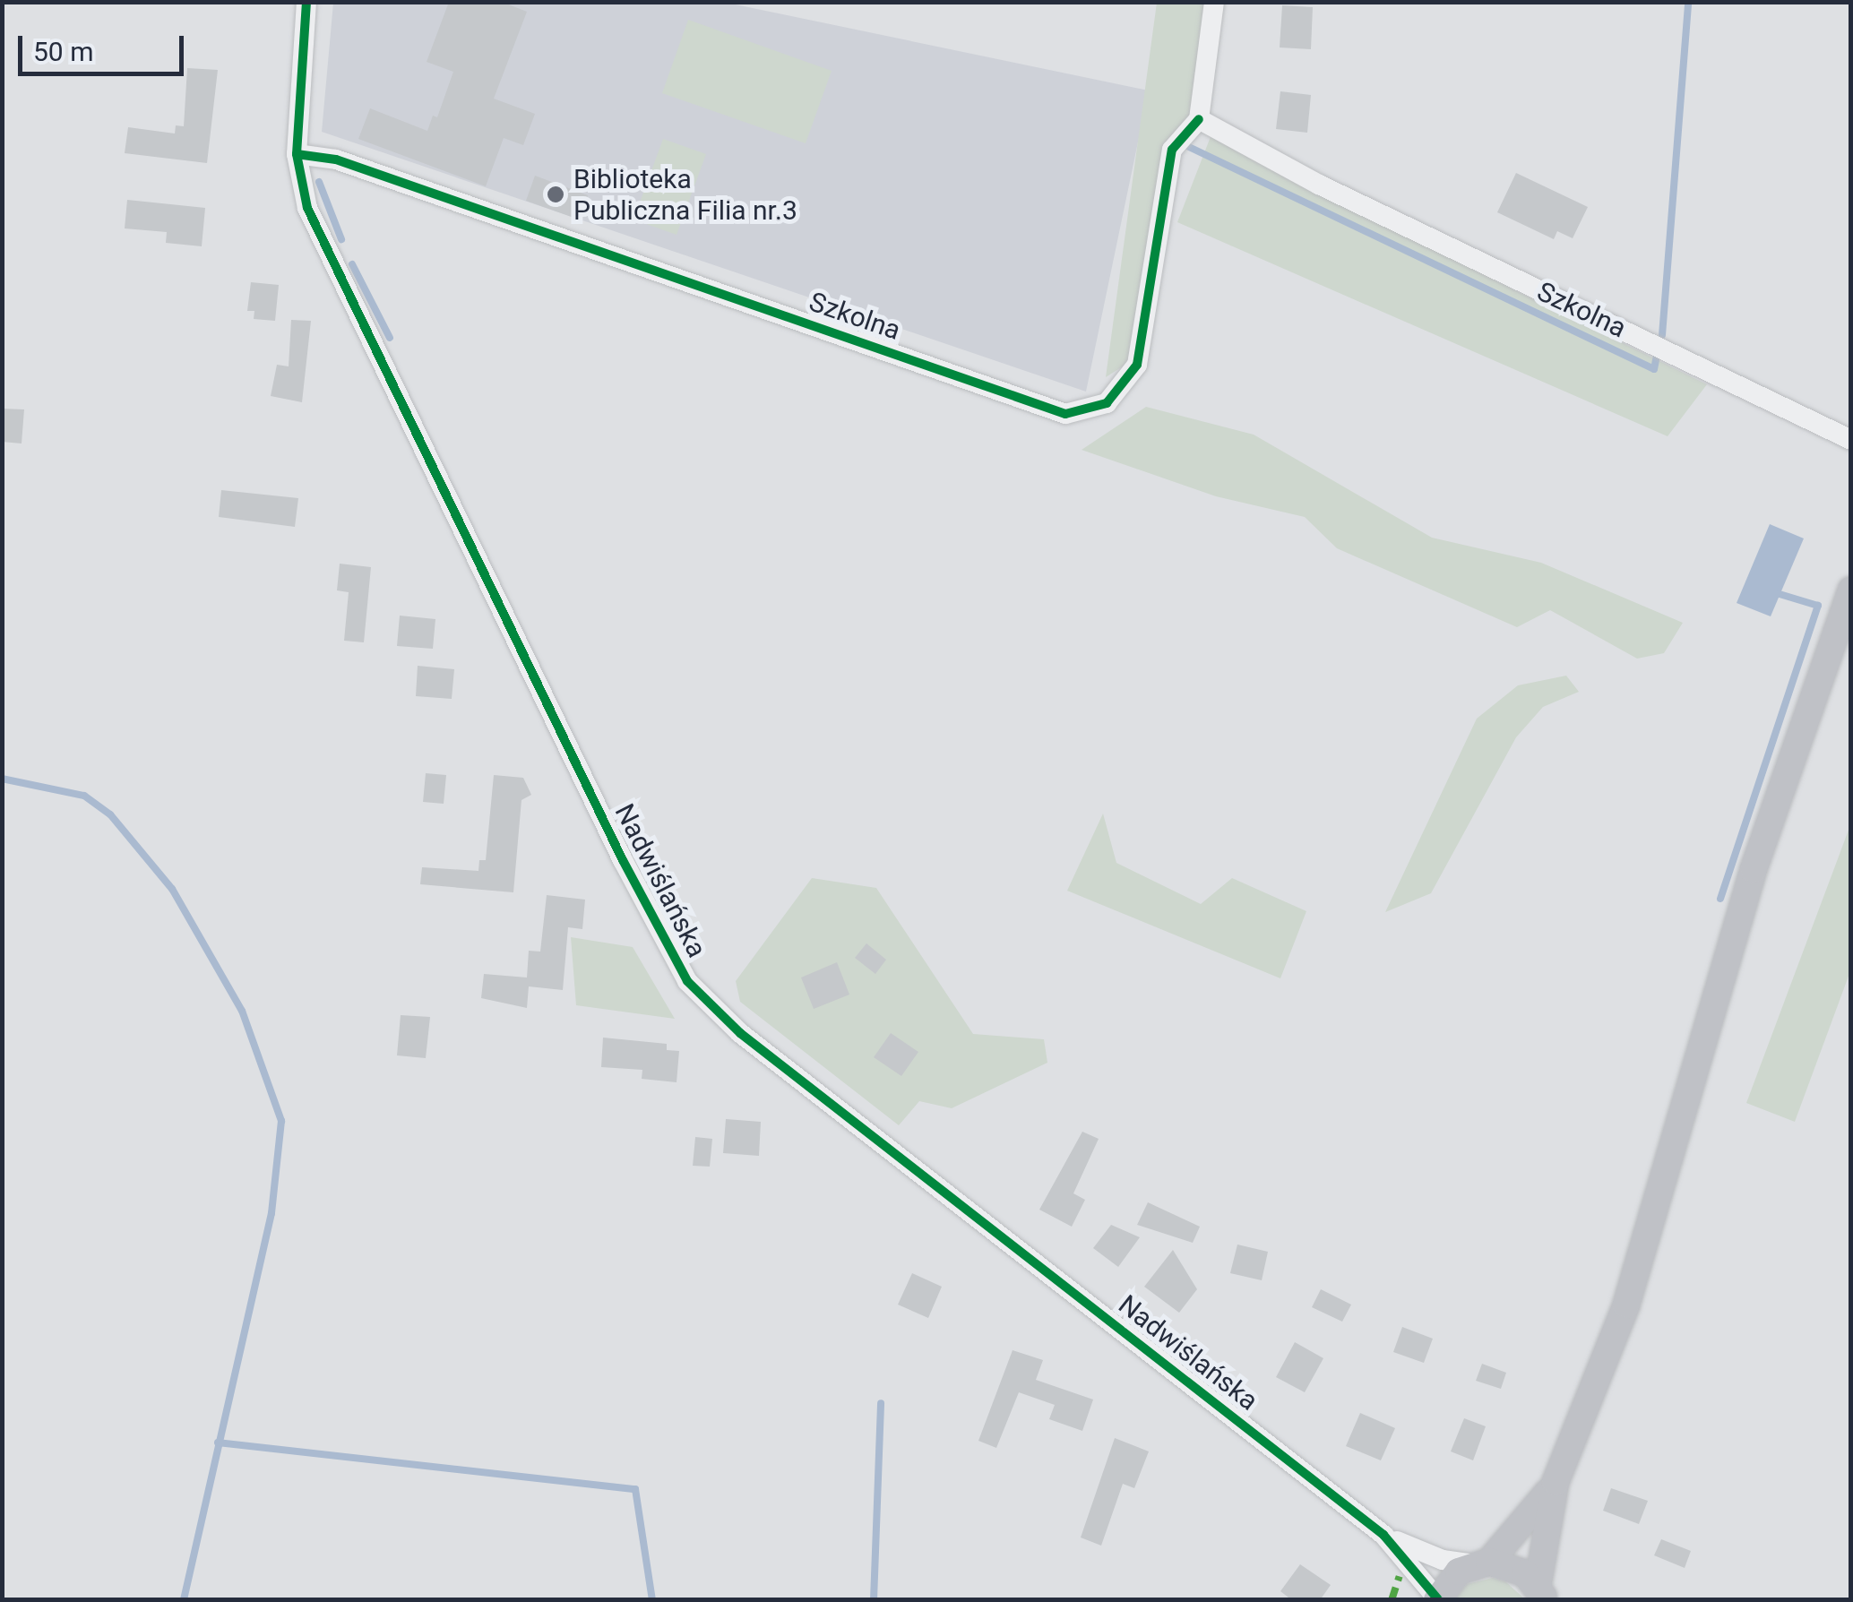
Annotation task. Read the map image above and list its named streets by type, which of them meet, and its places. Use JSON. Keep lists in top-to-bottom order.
{
  "streets": {
    "street": ["Szkolna", "Nadwiślańska"]
  },
  "crossings": [
    ["Szkolna", "Nadwiślańska"]
  ],
  "places": ["Biblioteka Publiczna Filia nr.3"],
  "scale_bar": "50 m"
}
